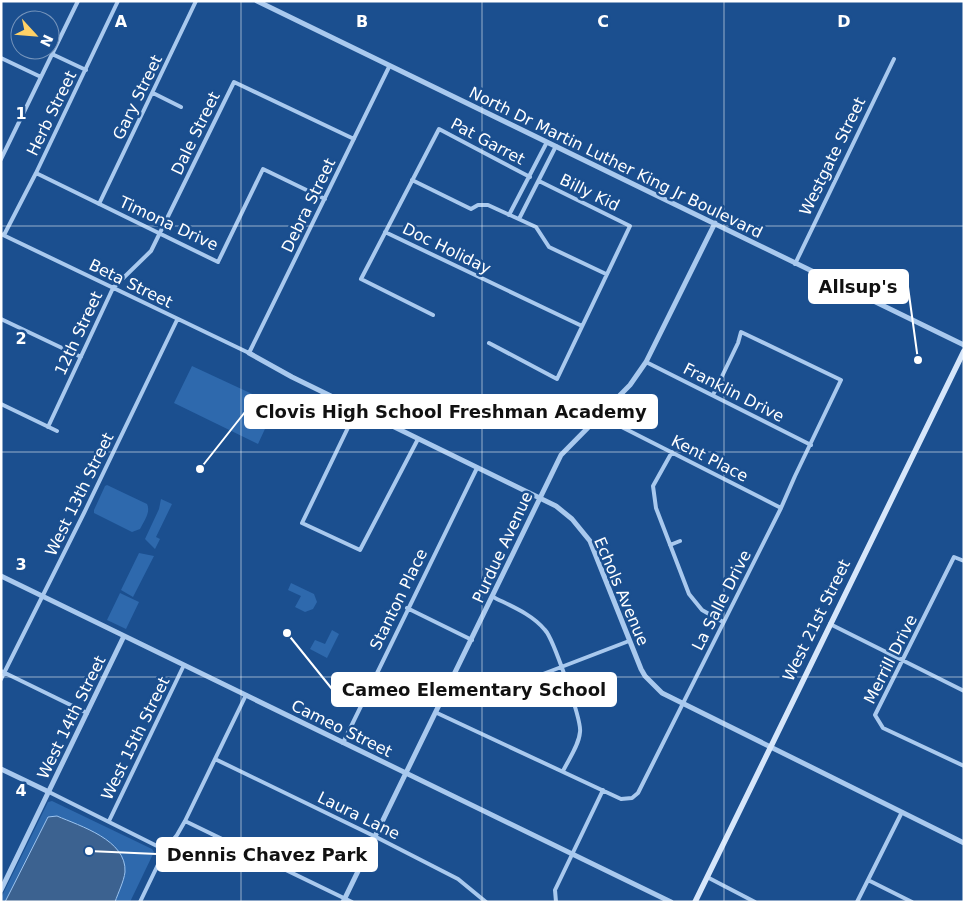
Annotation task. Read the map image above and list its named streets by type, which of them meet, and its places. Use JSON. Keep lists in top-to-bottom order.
{
  "streets": {
    "main road": ["West 21st Street"],
    "street": [
      "Gary Street",
      "Herb Street",
      "Dale Street",
      "Pat Garret",
      "Westgate Street",
      "North Dr Martin Luther King Jr Boulevard",
      "Billy Kid",
      "Debra Street",
      "Timona Drive",
      "Doc Holiday",
      "Beta Street",
      "12th Street",
      "Franklin Drive",
      "Kent Place",
      "West 13th Street",
      "Purdue Avenue",
      "Echols Avenue",
      "Stanton Place",
      "La Salle Drive",
      "Merrill Drive",
      "West 14th Street",
      "Cameo Street",
      "West 15th Street",
      "Laura Lane"
    ]
  },
  "crossings": [
    ["Gary Street", "Timona Drive"],
    ["Herb Street", "Timona Drive"],
    ["Herb Street", "Beta Street"],
    ["Dale Street", "Debra Street"],
    ["Dale Street", "Timona Drive"],
    ["Dale Street", "12th Street"],
    ["Westgate Street", "North Dr Martin Luther King Jr Boulevard"],
    ["North Dr Martin Luther King Jr Boulevard", "Debra Street"],
    ["North Dr Martin Luther King Jr Boulevard", "Purdue Avenue"],
    ["Debra Street", "Timona Drive"],
    ["Debra Street", "Beta Street"],
    ["Debra Street", "Echols Avenue"],
    ["Timona Drive", "12th Street"],
    ["Beta Street", "12th Street"],
    ["Beta Street", "West 13th Street"],
    ["Beta Street", "Echols Avenue"],
    ["Franklin Drive", "Purdue Avenue"],
    ["Franklin Drive", "La Salle Drive"],
    ["Kent Place", "Purdue Avenue"],
    ["Kent Place", "La Salle Drive"],
    ["West 13th Street", "Cameo Street"],
    ["Purdue Avenue", "Echols Avenue"],
    ["Purdue Avenue", "La Salle Drive"],
    ["Purdue Avenue", "Cameo Street"],
    ["Purdue Avenue", "Laura Lane"],
    ["Echols Avenue", "Stanton Place"],
    ["Echols Avenue", "La Salle Drive"],
    ["Echols Avenue", "West 21st Street"],
    ["Stanton Place", "Cameo Street"],
    ["West 14th Street", "Cameo Street"],
    ["Cameo Street", "West 15th Street"]
  ],
  "places": [
    "Allsup's",
    "Clovis High School Freshman Academy",
    "Cameo Elementary School",
    "Dennis Chavez Park"
  ],
  "north": "bottom right",
  "grid": {
    "columns": [
      "A",
      "B",
      "C",
      "D"
    ],
    "rows": [
      "1",
      "2",
      "3",
      "4"
    ]
  }
}
